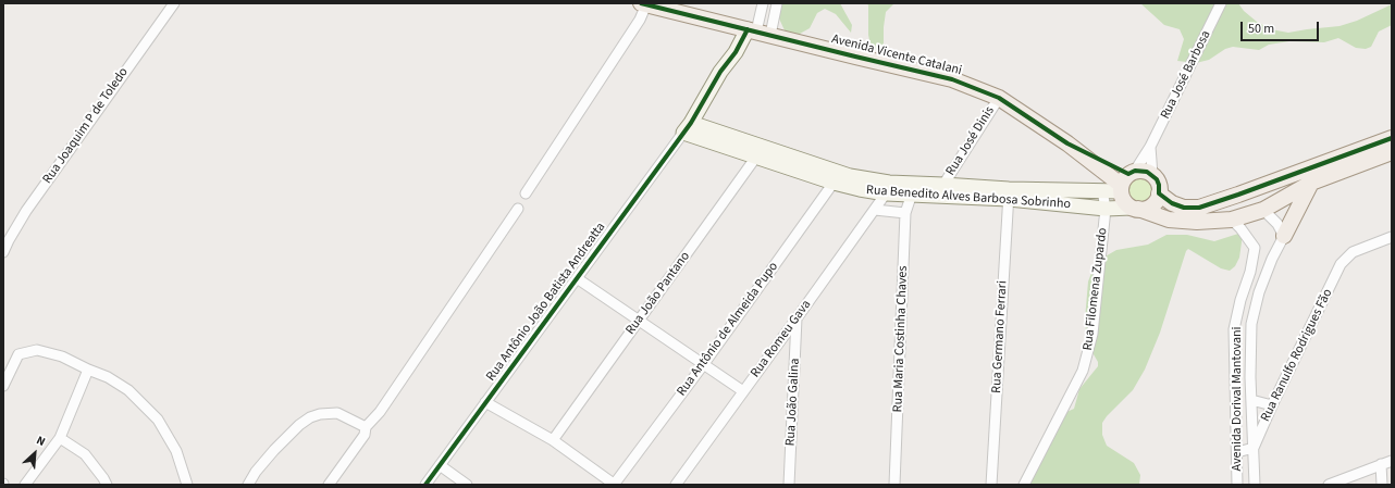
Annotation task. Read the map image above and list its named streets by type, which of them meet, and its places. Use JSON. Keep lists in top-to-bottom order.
{
  "streets": {
    "main road": ["Avenida Vicente Catalani", "Rua Benedito Alves Barbosa Sobrinho"],
    "street": [
      "Rua José Barbosa",
      "Rua Joaquim P de Toledo",
      "Rua José Dinis",
      "Rua Filomena Zupardo",
      "Rua João Pantano",
      "Rua Antônio João Batista Andreatta",
      "Rua Antônio de Almeida Pupo",
      "Rua Germano Ferrari",
      "Rua Romeu Gava",
      "Rua Maria Costinha Chaves",
      "Rua Ranulfo Rodrigues Fão",
      "Avenida Dorival Mantovani",
      "Rua João Galina"
    ]
  },
  "crossings": [
    ["Avenida Vicente Catalani", "Rua José Barbosa"],
    ["Avenida Vicente Catalani", "Rua José Dinis"],
    ["Avenida Vicente Catalani", "Rua Benedito Alves Barbosa Sobrinho"],
    ["Avenida Vicente Catalani", "Rua Antônio João Batista Andreatta"],
    ["Rua José Barbosa", "Rua Benedito Alves Barbosa Sobrinho"],
    ["Rua José Dinis", "Rua Benedito Alves Barbosa Sobrinho"],
    ["Rua Benedito Alves Barbosa Sobrinho", "Rua Filomena Zupardo"],
    ["Rua Benedito Alves Barbosa Sobrinho", "Rua João Pantano"],
    ["Rua Benedito Alves Barbosa Sobrinho", "Rua Antônio João Batista Andreatta"],
    ["Rua Benedito Alves Barbosa Sobrinho", "Rua Antônio de Almeida Pupo"],
    ["Rua Benedito Alves Barbosa Sobrinho", "Rua Germano Ferrari"],
    ["Rua Benedito Alves Barbosa Sobrinho", "Rua Romeu Gava"],
    ["Rua Benedito Alves Barbosa Sobrinho", "Rua Maria Costinha Chaves"],
    ["Rua Benedito Alves Barbosa Sobrinho", "Avenida Dorival Mantovani"],
    ["Rua Romeu Gava", "Rua João Galina"],
    ["Rua Ranulfo Rodrigues Fão", "Avenida Dorival Mantovani"]
  ],
  "scale_bar": "50 m",
  "north": "top right"
}
